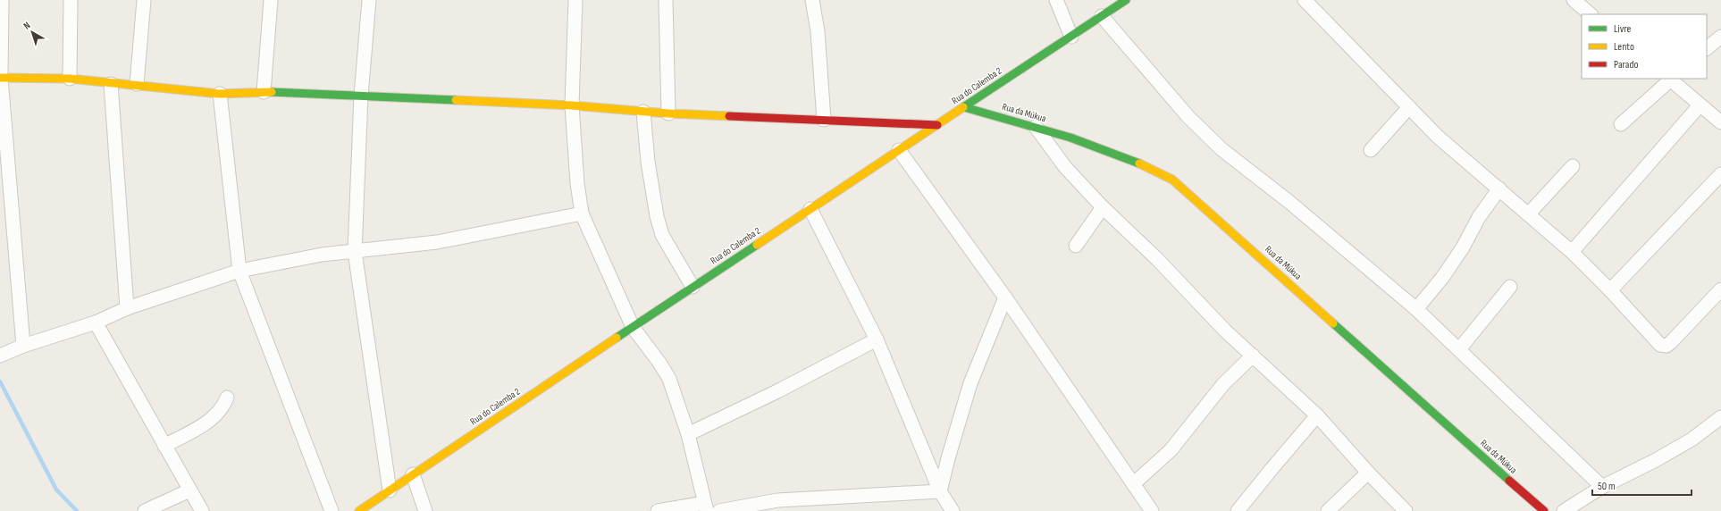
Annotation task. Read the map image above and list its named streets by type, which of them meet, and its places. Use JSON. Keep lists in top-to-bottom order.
{
  "streets": {
    "street": ["Rua do Calemba 2", "Rua da Múkua"]
  },
  "crossings": [
    ["Rua do Calemba 2", "Rua da Múkua"]
  ],
  "legend": ["Livre", "Lento", "Parado"],
  "scale_bar": "50 m",
  "north": "top left"
}
